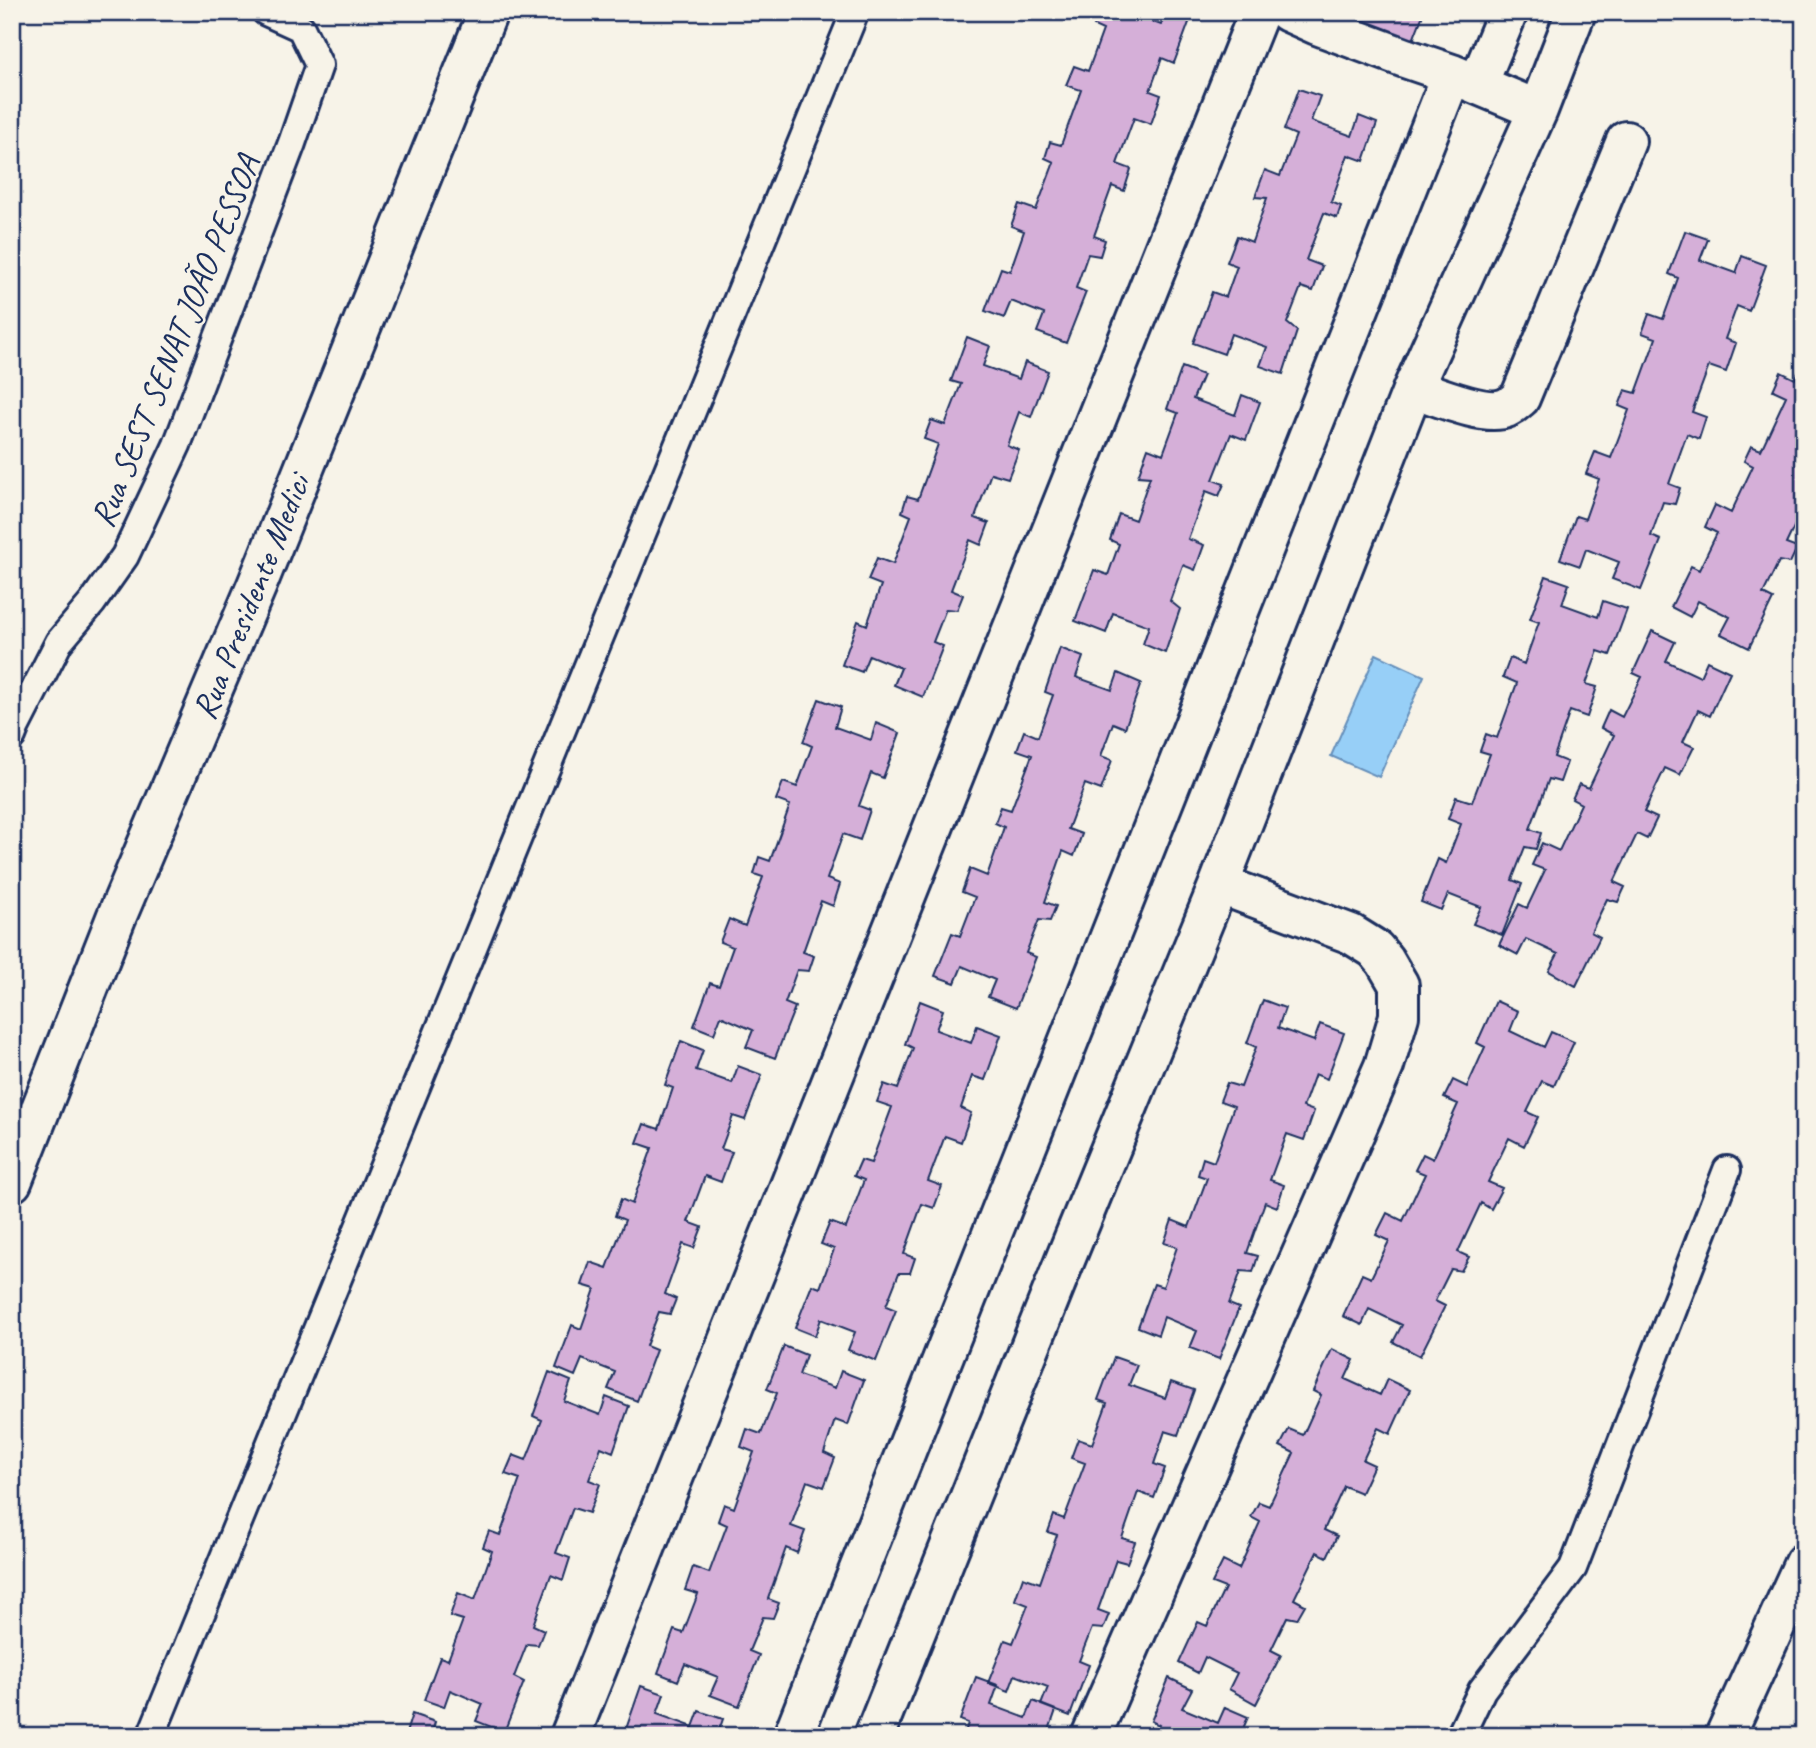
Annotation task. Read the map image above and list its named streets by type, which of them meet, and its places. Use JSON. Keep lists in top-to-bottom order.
{
  "streets": {
    "street": ["Rua Presidente Medici"],
    "lane": ["Rua SEST SENAT JOÃO PESSOA"]
  }
}
